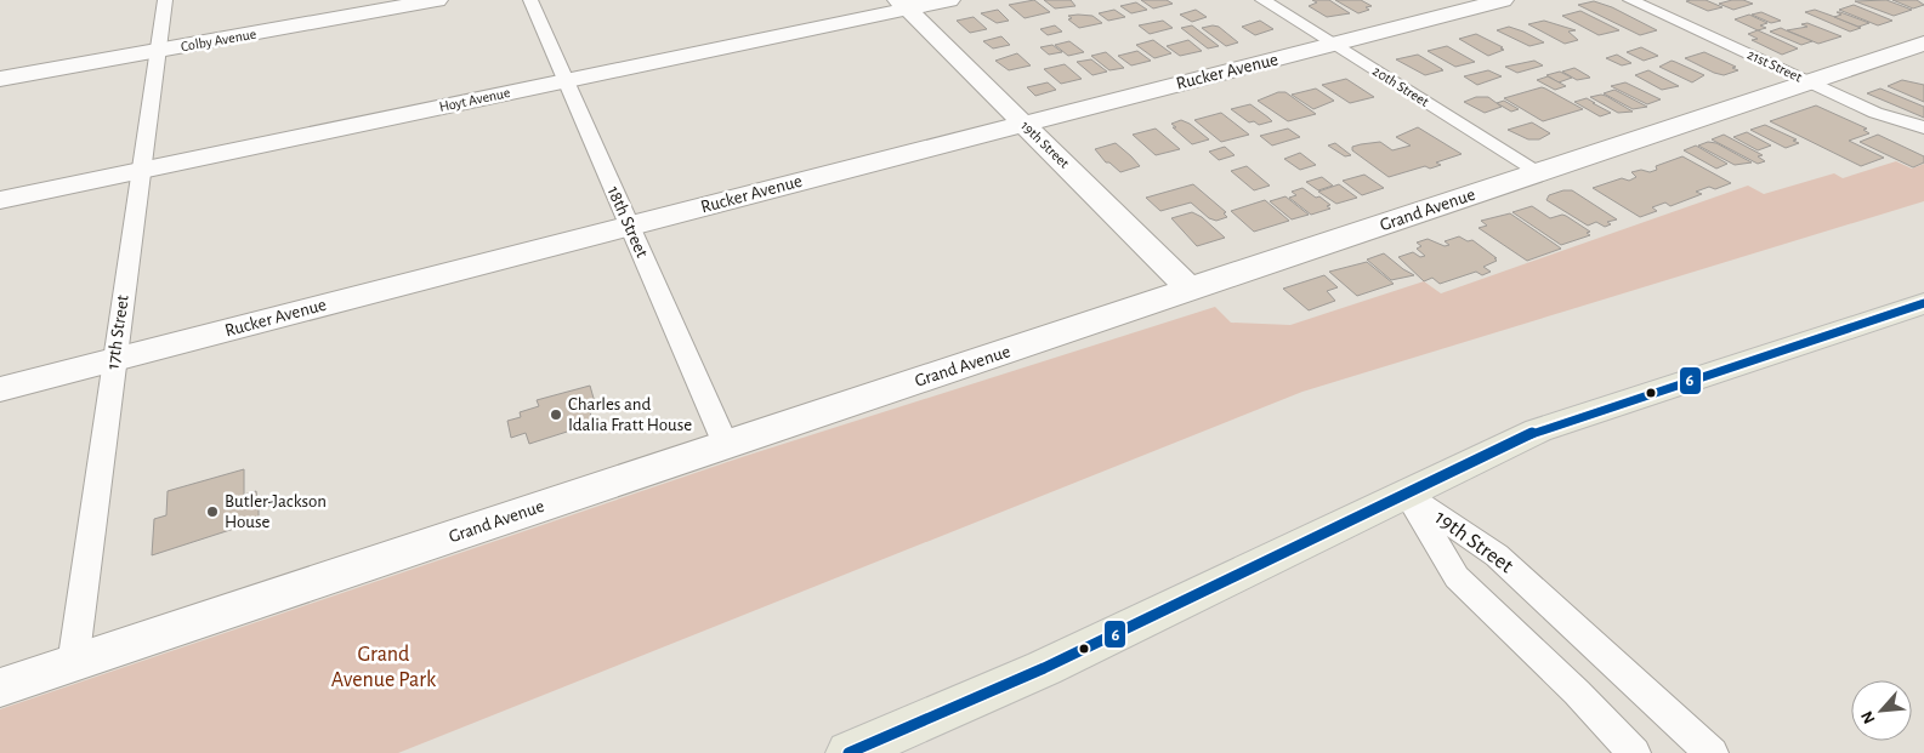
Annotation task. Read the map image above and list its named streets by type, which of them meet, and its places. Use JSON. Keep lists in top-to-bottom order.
{
  "streets": {
    "street": [
      "Colby Avenue",
      "21st Street",
      "Rucker Avenue",
      "20th Street",
      "Hoyt Avenue",
      "19th Street",
      "Grand Avenue",
      "18th Street",
      "17th Street"
    ]
  },
  "crossings": [
    ["Colby Avenue", "17th Street"],
    ["21st Street", "Grand Avenue"],
    ["Rucker Avenue", "20th Street"],
    ["Rucker Avenue", "19th Street"],
    ["Rucker Avenue", "18th Street"],
    ["Rucker Avenue", "17th Street"],
    ["20th Street", "Grand Avenue"],
    ["Hoyt Avenue", "19th Street"],
    ["Hoyt Avenue", "18th Street"],
    ["Hoyt Avenue", "17th Street"],
    ["19th Street", "Grand Avenue"],
    ["Grand Avenue", "18th Street"],
    ["Grand Avenue", "17th Street"]
  ],
  "parks": ["Grand Avenue Park"],
  "places": ["Charles and Idalia Fratt House", "Butler-Jackson House"],
  "lines": ["transit line 6"],
  "north": "bottom left"
}
